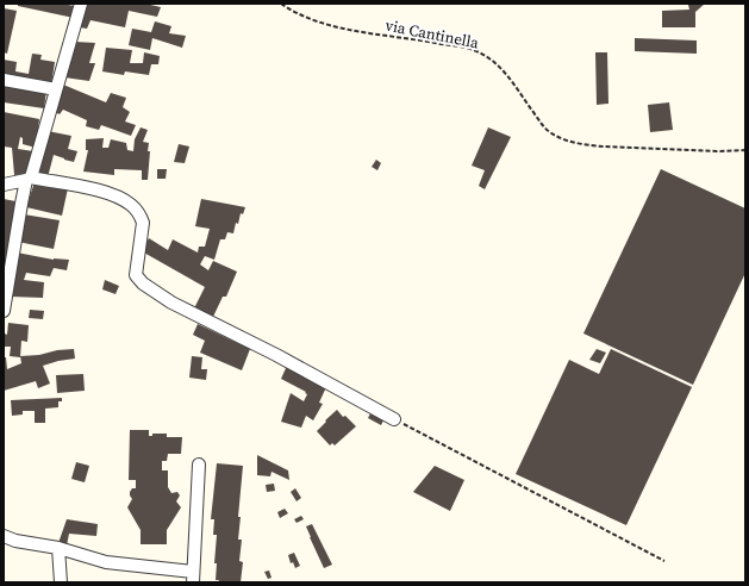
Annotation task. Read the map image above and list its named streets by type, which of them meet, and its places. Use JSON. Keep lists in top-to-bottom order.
{
  "streets": {
    "path": ["via Cantinella"]
  }
}
